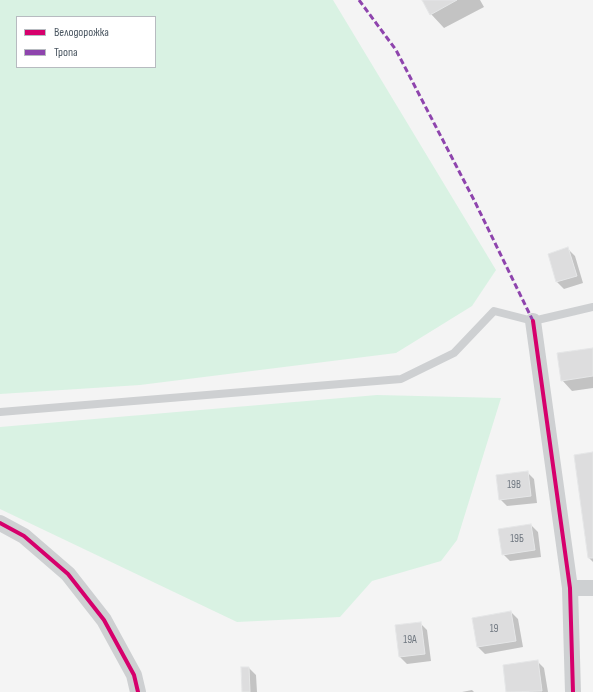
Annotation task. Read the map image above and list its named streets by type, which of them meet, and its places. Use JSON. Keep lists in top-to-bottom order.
{
  "house_numbers": [
    "19В",
    "19Б",
    "19",
    "19А"
  ],
  "legend": ["Велодорожка", "Тропа"]
}
